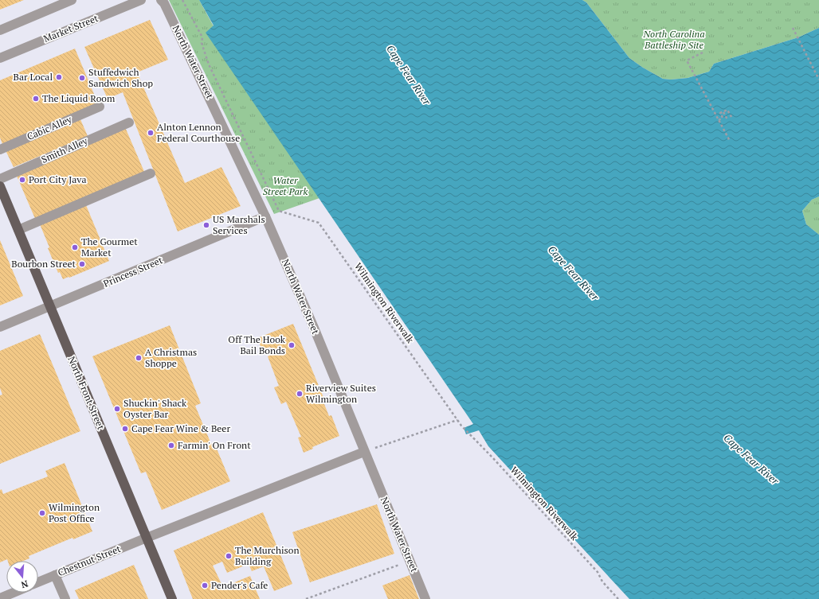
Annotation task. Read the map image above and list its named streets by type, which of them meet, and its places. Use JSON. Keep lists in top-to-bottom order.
{
  "streets": {
    "main road": ["North Front Street"],
    "street": [
      "Market Street",
      "North Water Street",
      "Cabic Alley",
      "Smith Alley",
      "Princess Street",
      "Chestnut Street"
    ],
    "path": ["Wilmington Riverwalk"]
  },
  "crossings": [
    ["North Water Street", "Princess Street"],
    ["North Water Street", "Chestnut Street"],
    ["Princess Street", "North Front Street"],
    ["North Front Street", "Chestnut Street"]
  ],
  "water": ["Cape Fear River"],
  "parks": ["North Carolina Battleship Site", "Water Street Park"],
  "places": [
    "Bar Local",
    "Stuffedwich Sandwich Shop",
    "The Liquid Room",
    "Alnton Lennon Federal Courthouse",
    "Port City Java",
    "US Marshals Services",
    "The Gourmet Market",
    "Bourbon Street",
    "Off The Hook Bail Bonds",
    "A Christmas Shoppe",
    "Riverview Suites Wilmington",
    "Shuckin' Shack Oyster Bar",
    "Cape Fear Wine & Beer",
    "Farmin' On Front",
    "Wilmington Post Office",
    "The Murchison Building",
    "Pender's Cafe"
  ],
  "north": "bottom"
}
